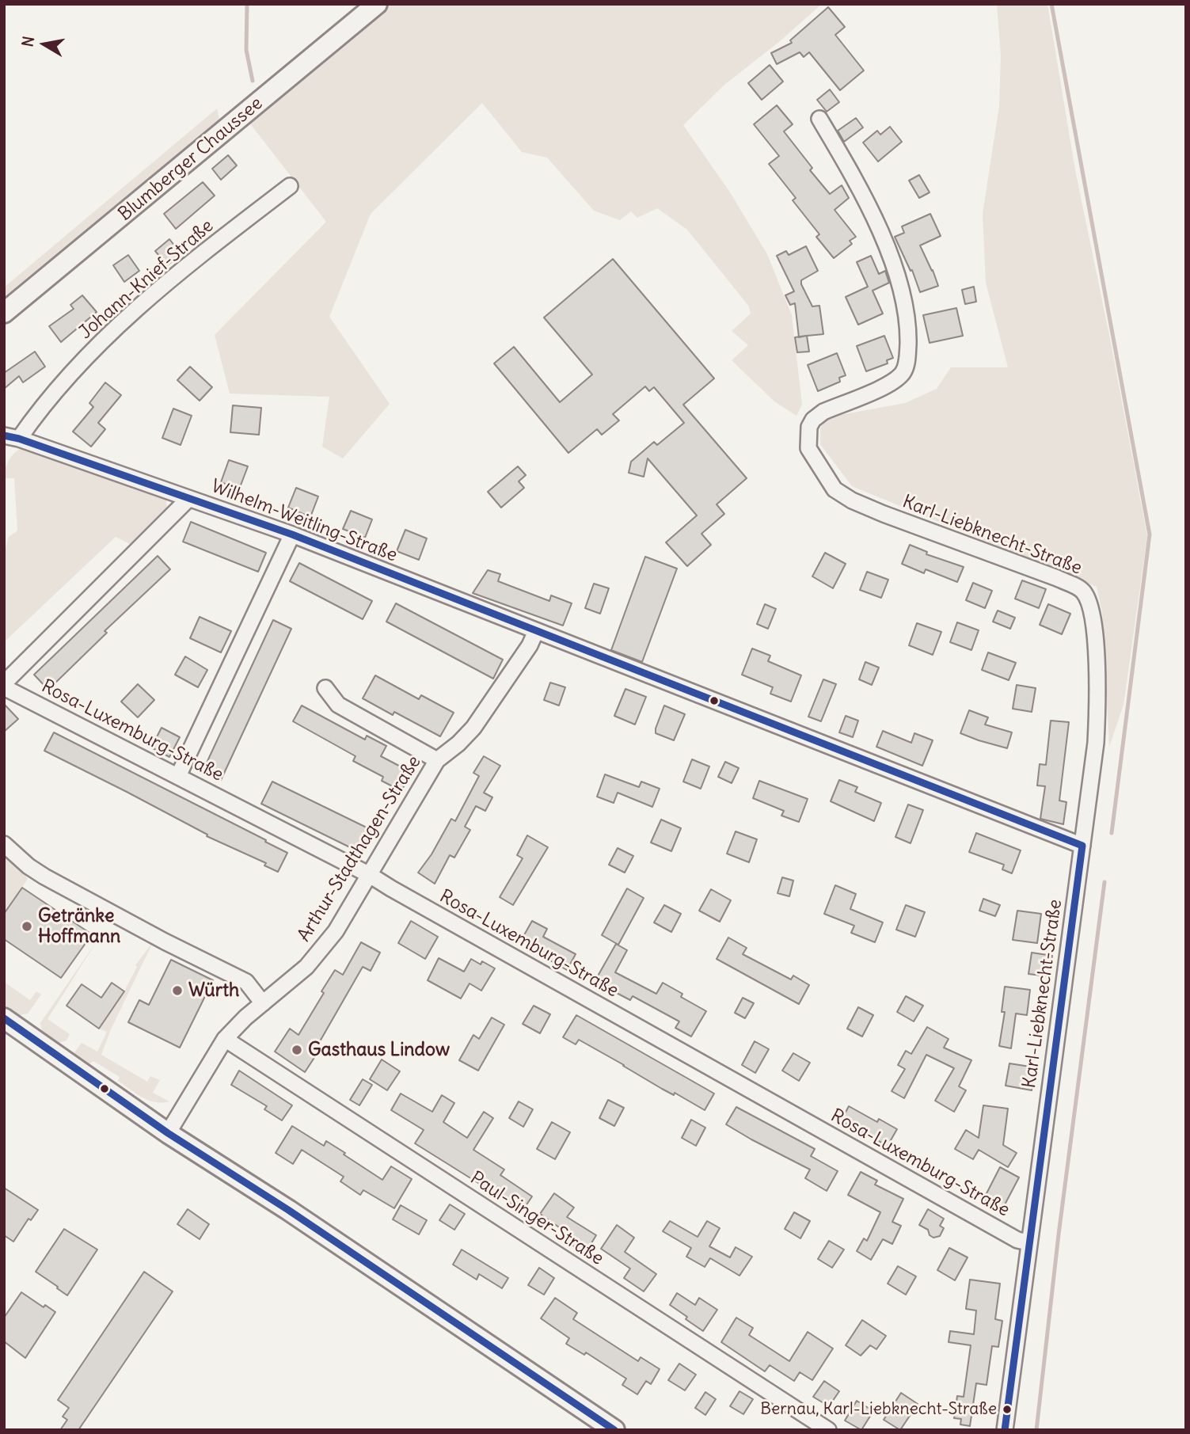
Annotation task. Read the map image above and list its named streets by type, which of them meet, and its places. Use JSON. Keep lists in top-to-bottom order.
{
  "streets": {
    "main road": ["Blumberger Chaussee"],
    "street": [
      "Johann-Knief-Straße",
      "Wilhelm-Weitling-Straße",
      "Karl-Liebknecht-Straße",
      "Rosa-Luxemburg-Straße",
      "Arthur-Stadthagen-Straße",
      "Paul-Singer-Straße"
    ]
  },
  "crossings": [
    ["Johann-Knief-Straße", "Wilhelm-Weitling-Straße"],
    ["Wilhelm-Weitling-Straße", "Karl-Liebknecht-Straße"],
    ["Wilhelm-Weitling-Straße", "Arthur-Stadthagen-Straße"],
    ["Karl-Liebknecht-Straße", "Rosa-Luxemburg-Straße"],
    ["Rosa-Luxemburg-Straße", "Arthur-Stadthagen-Straße"],
    ["Arthur-Stadthagen-Straße", "Paul-Singer-Straße"]
  ],
  "places": [
    "Getränke Hoffmann",
    "Würth",
    "Gasthaus Lindow",
    "Bernau, Karl-Liebknecht-Straße"
  ],
  "north": "left"
}
